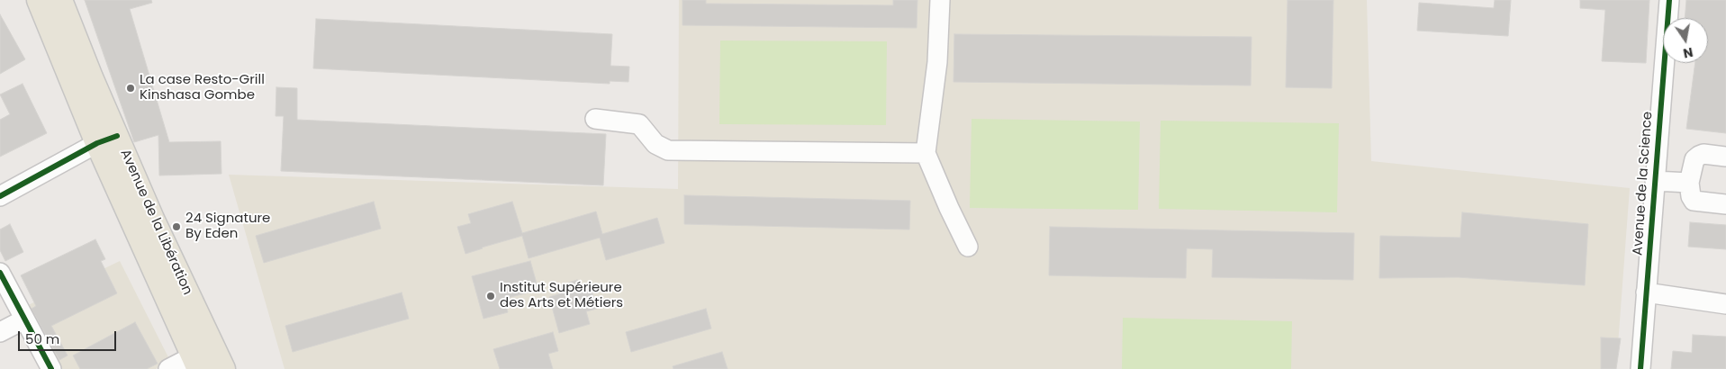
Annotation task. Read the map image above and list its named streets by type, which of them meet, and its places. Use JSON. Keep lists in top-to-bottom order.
{
  "streets": {
    "main road": ["Avenue de la Libération"],
    "street": ["Avenue de la Science"]
  },
  "places": ["La case Resto-Grill Kinshasa Gombe", "24 Signature By Eden", "Institut Supérieure des Arts et Métiers"],
  "scale_bar": "50 m",
  "north": "bottom"
}
